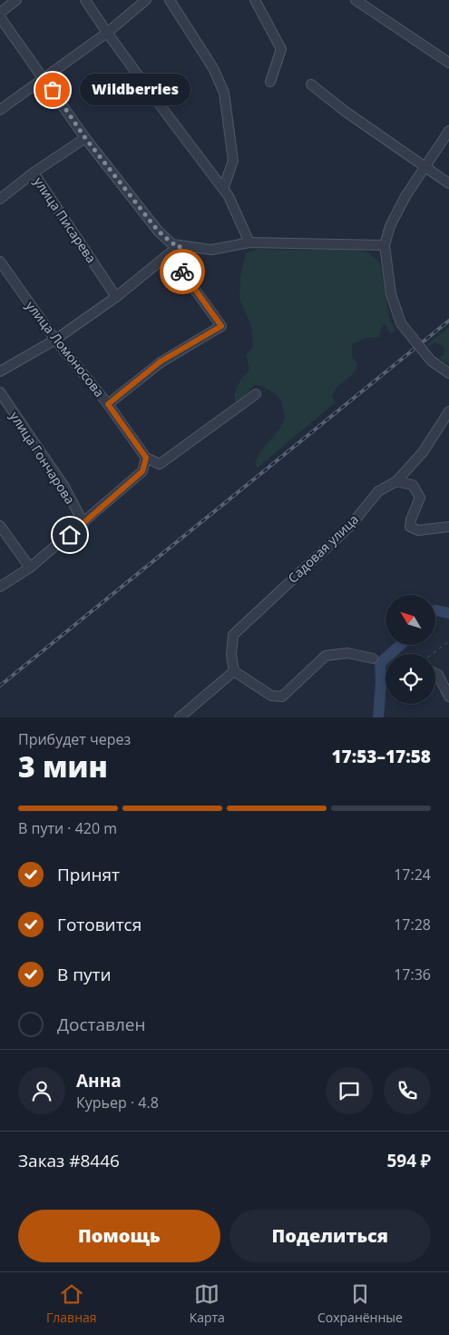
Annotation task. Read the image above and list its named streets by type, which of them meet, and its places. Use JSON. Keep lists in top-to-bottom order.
{
  "streets": {
    "street": [
      "улица Писарева",
      "улица Ломоносова",
      "улица Гончарова",
      "Садовая улица"
    ]
  },
  "places": ["Wildberries"],
  "north": "top left",
  "page": {
    "bubble": "Wildberries",
    "heading": ["3 мин", "Прибудет через", "17:53–17:58"],
    "panel": [
      "Анна",
      "Курьер · 4.8",
      "Заказ #8446",
      "594 ₽"
    ],
    "bar": "В пути · 420 m",
    "list": [
      ["Принят", "17:24"],
      ["Готовится", "17:28"],
      ["В пути", "17:36"],
      "Доставлен"
    ],
    "buttons": ["Помощь", "Поделиться"],
    "tabs": ["Главная", "Карта", "Сохранённые"]
  }
}
